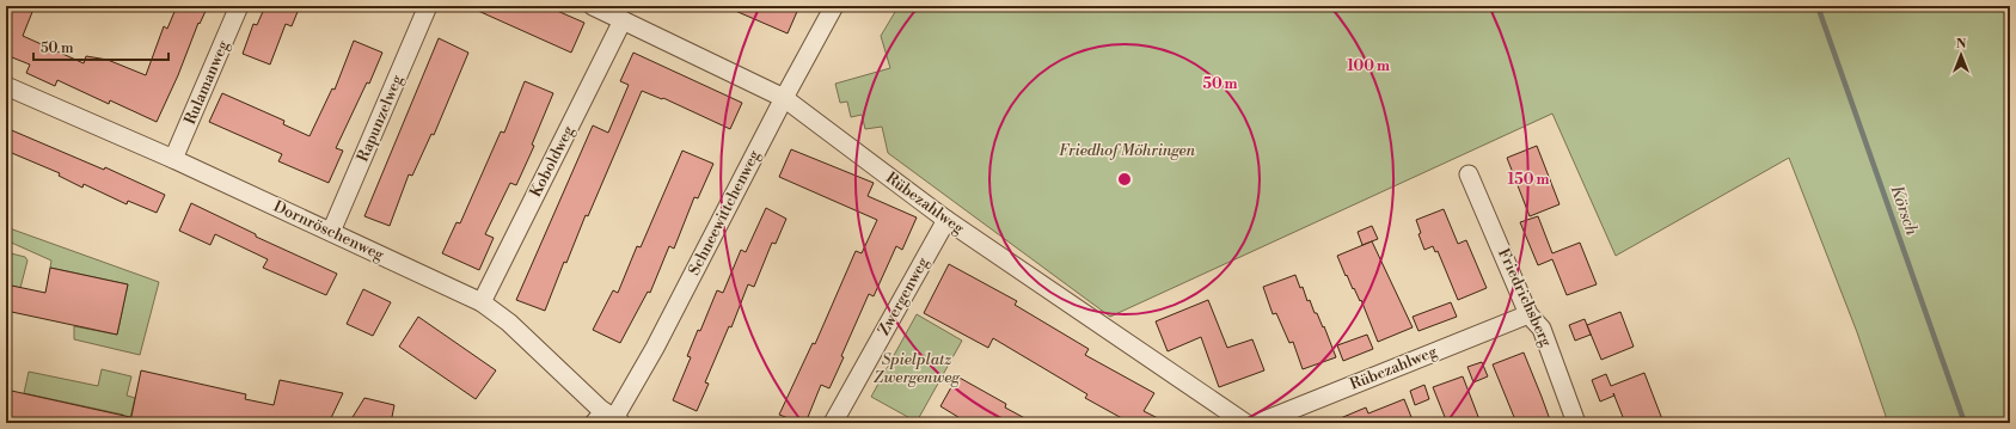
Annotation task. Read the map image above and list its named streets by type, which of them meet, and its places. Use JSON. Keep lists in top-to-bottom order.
{
  "streets": {
    "street": [
      "Rulamanweg",
      "Rapunzelweg",
      "Koboldweg",
      "Rübezahlweg",
      "Schneewittchenweg",
      "Dornröschenweg",
      "Zwergenweg",
      "Friedrichsberg"
    ]
  },
  "crossings": [
    ["Rulamanweg", "Dornröschenweg"],
    ["Rapunzelweg", "Dornröschenweg"],
    ["Koboldweg", "Rübezahlweg"],
    ["Koboldweg", "Dornröschenweg"],
    ["Rübezahlweg", "Schneewittchenweg"],
    ["Rübezahlweg", "Zwergenweg"],
    ["Rübezahlweg", "Friedrichsberg"],
    ["Schneewittchenweg", "Dornröschenweg"]
  ],
  "water": ["Körsch"],
  "parks": ["Friedhof Möhringen", "Spielplatz Zwergenweg"],
  "scale_bar": "50 m",
  "north": "top",
  "rings": ["100 m", "50 m", "150 m"]
}
